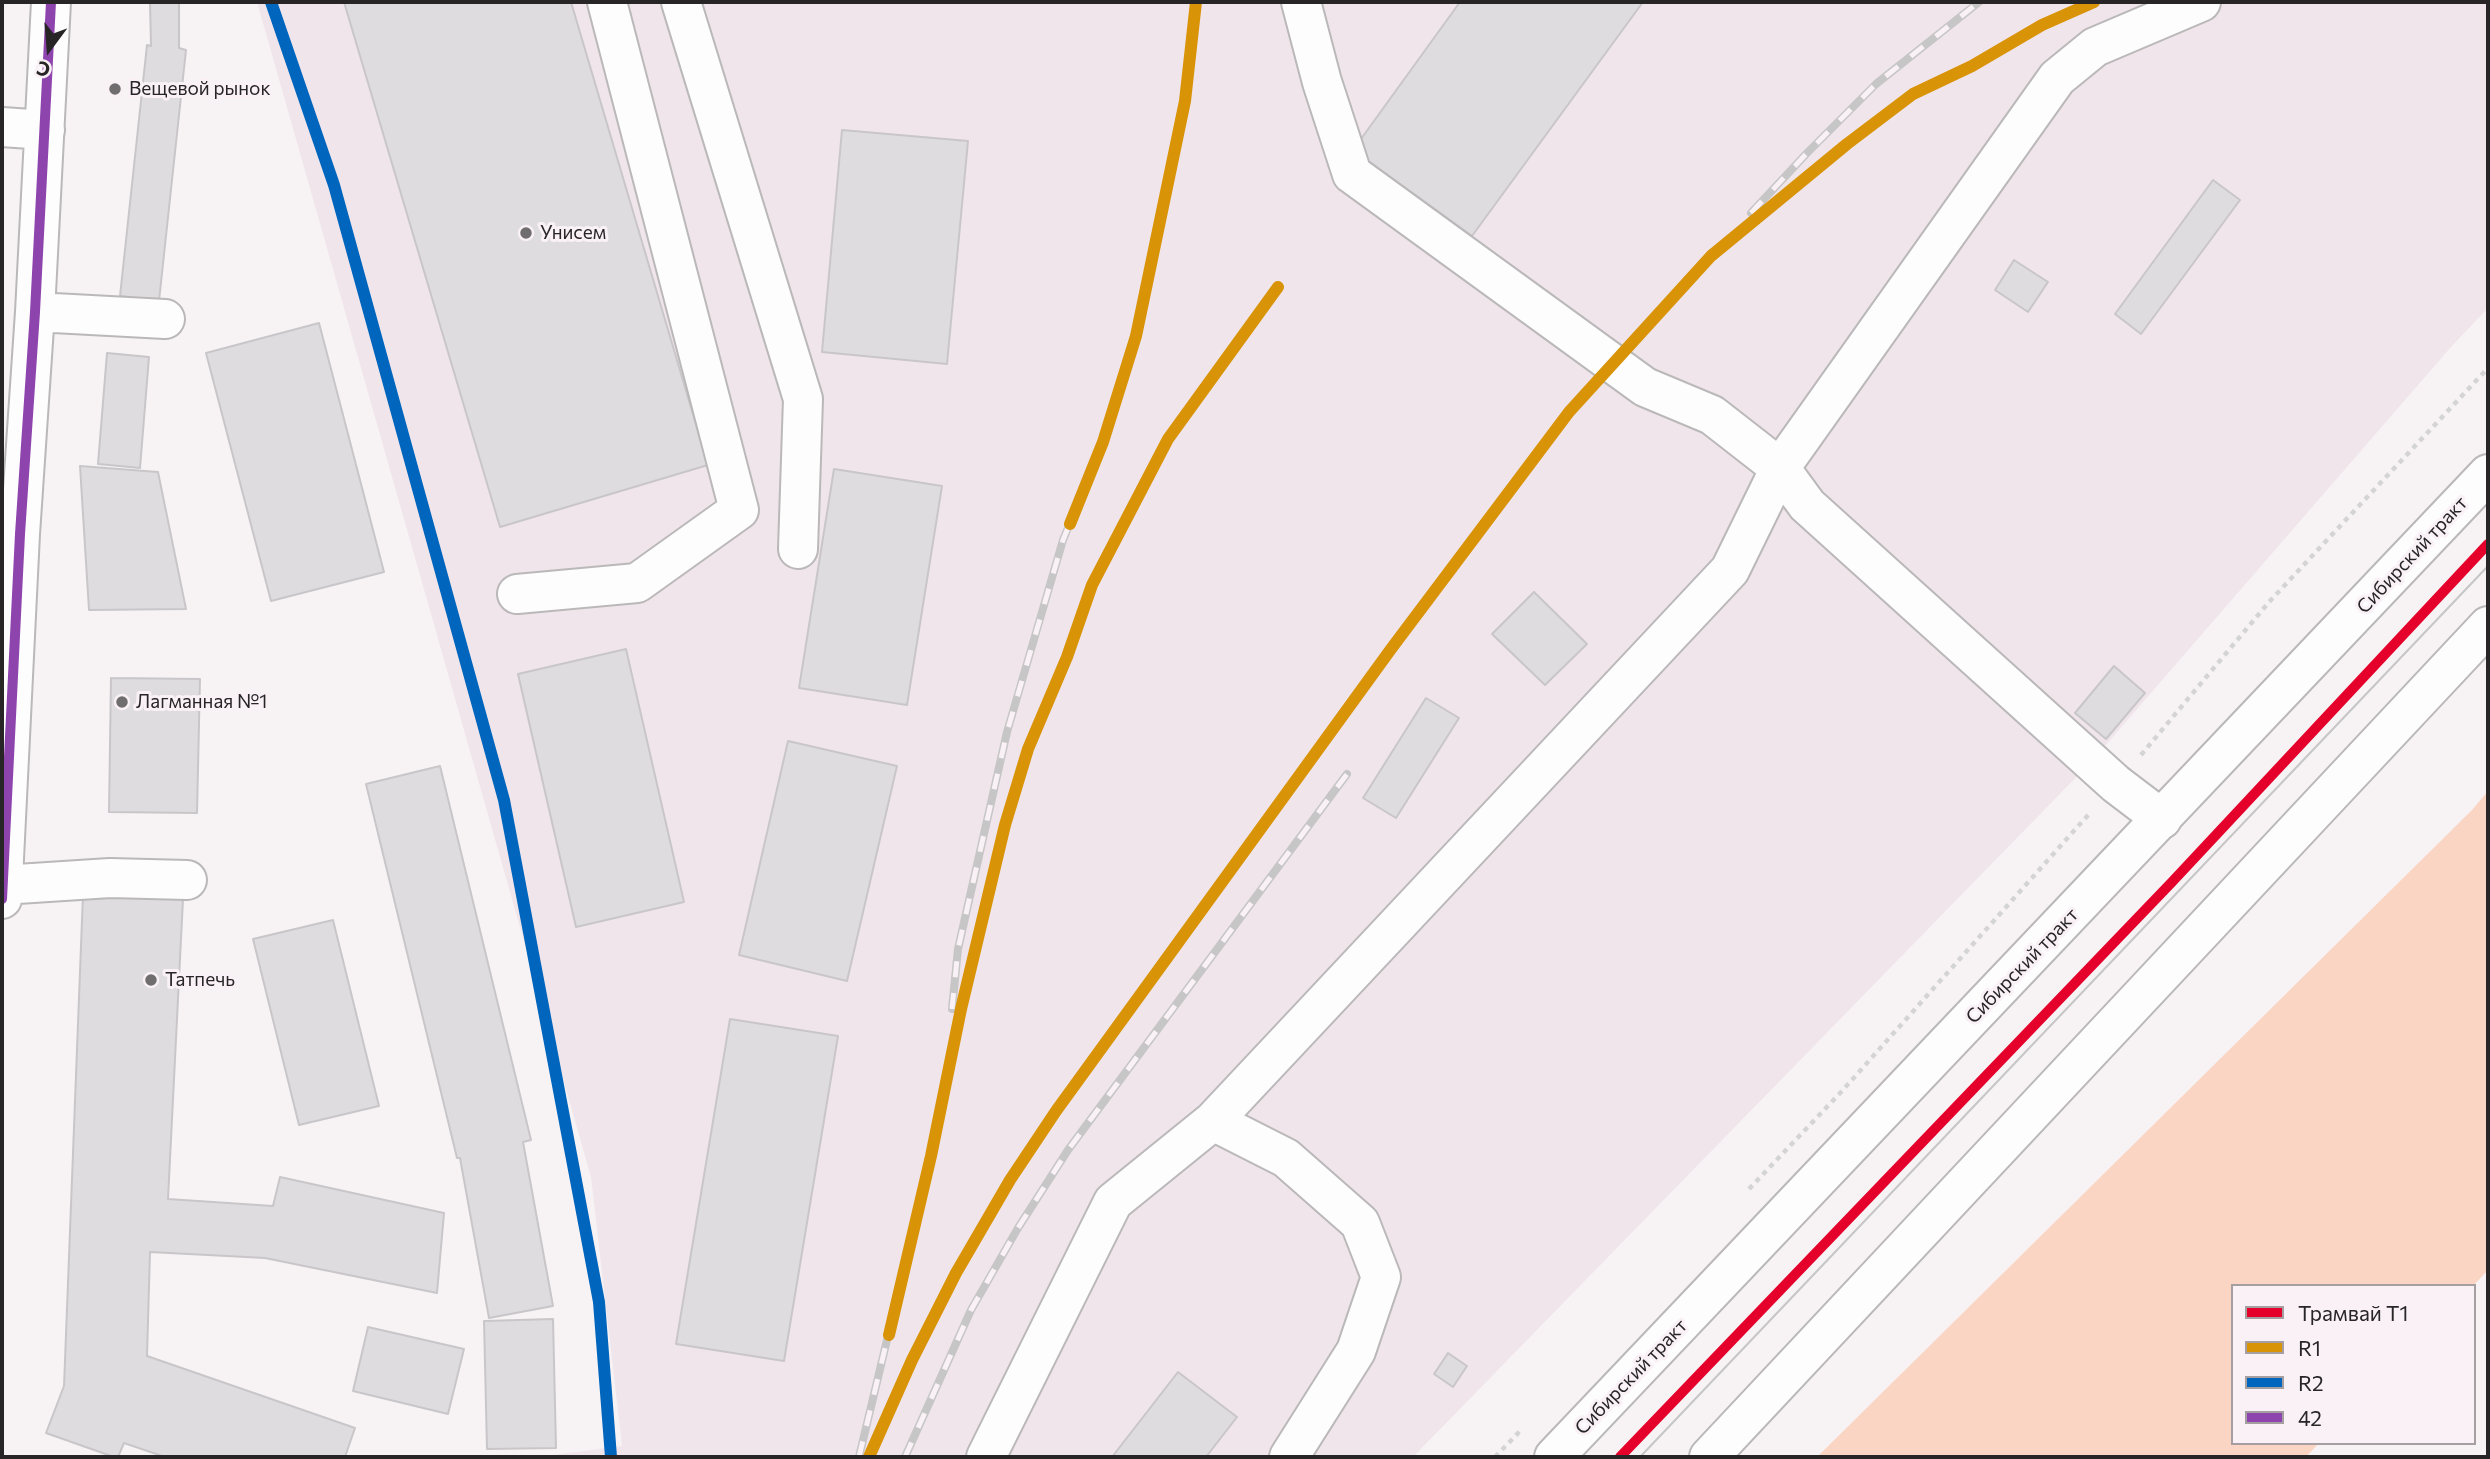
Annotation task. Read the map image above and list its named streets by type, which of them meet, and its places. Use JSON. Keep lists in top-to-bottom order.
{
  "streets": {
    "main road": ["Сибирский тракт"]
  },
  "places": [
    "Вещевой рынок",
    "Унисем",
    "Лагманная №1",
    "Татпечь"
  ],
  "lines": [
    "transit line R1",
    "transit line R2",
    "transit line 42",
    "tram line T1"
  ],
  "legend": [
    "Трамвай T1",
    "R1",
    "R2",
    "42"
  ],
  "north": "bottom"
}
